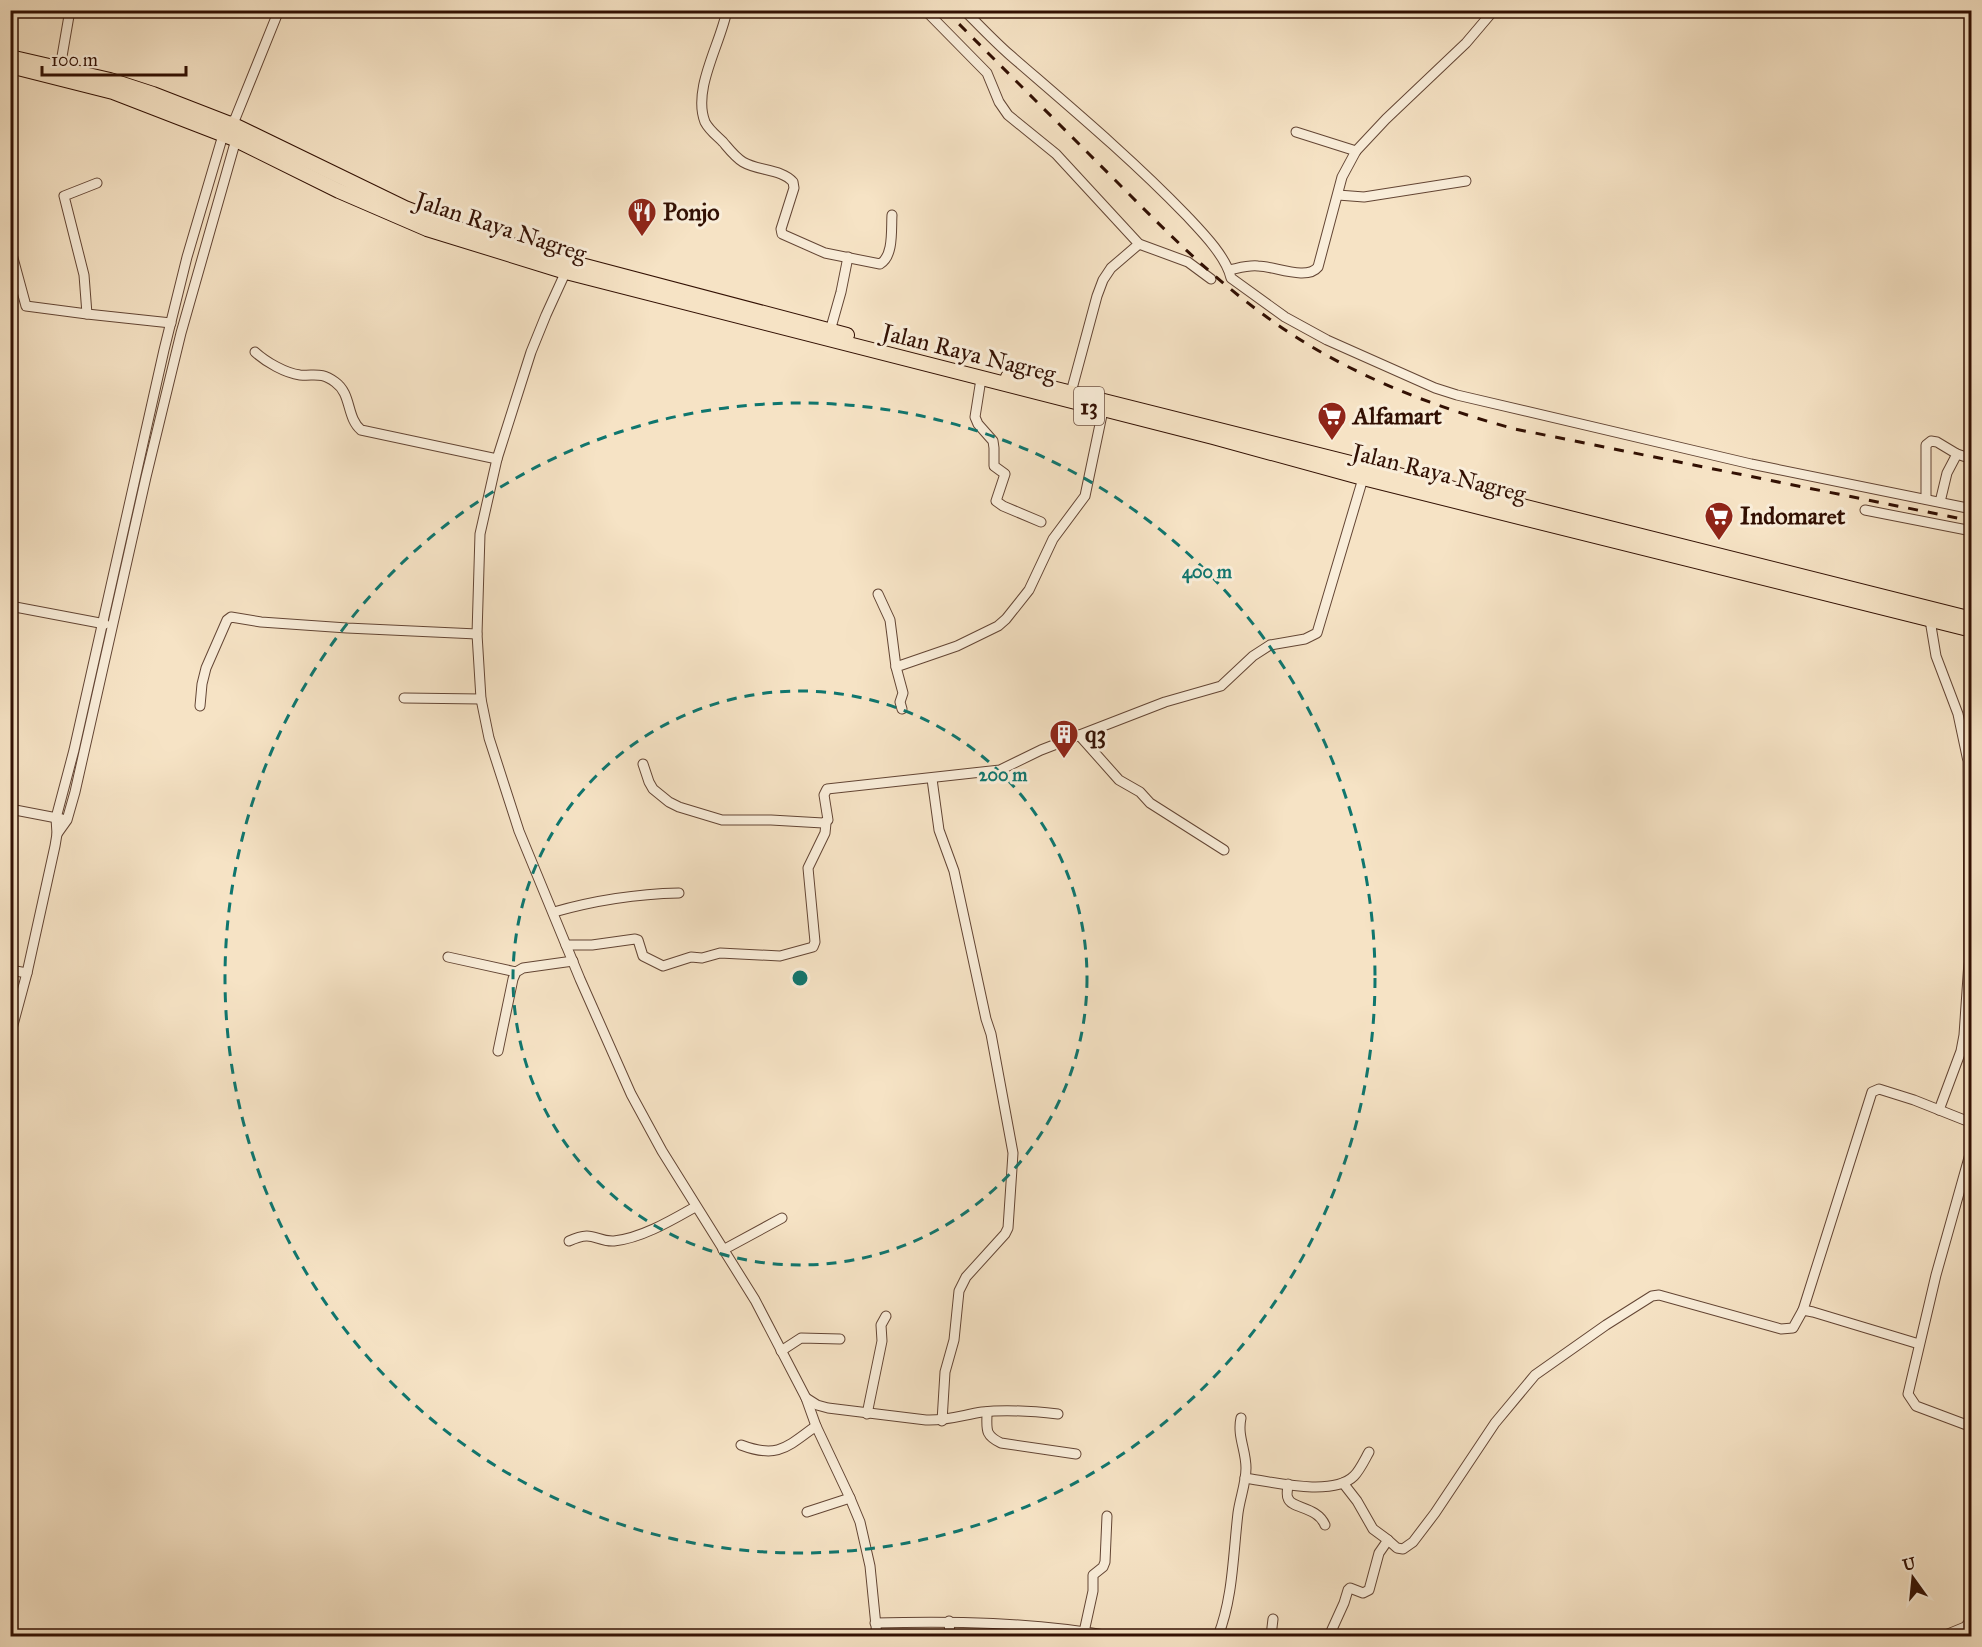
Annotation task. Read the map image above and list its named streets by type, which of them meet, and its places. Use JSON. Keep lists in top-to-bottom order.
{
  "streets": {
    "highway": ["Jalan Raya Nagreg", "13"]
  },
  "places": {
    "restaurant": ["Ponjo"],
    "supermarket": ["Alfamart", "Indomaret"],
    "building": ["q3"]
  },
  "scale_bar": "100 m",
  "north": "top",
  "rings": ["400 m", "200 m"]
}
